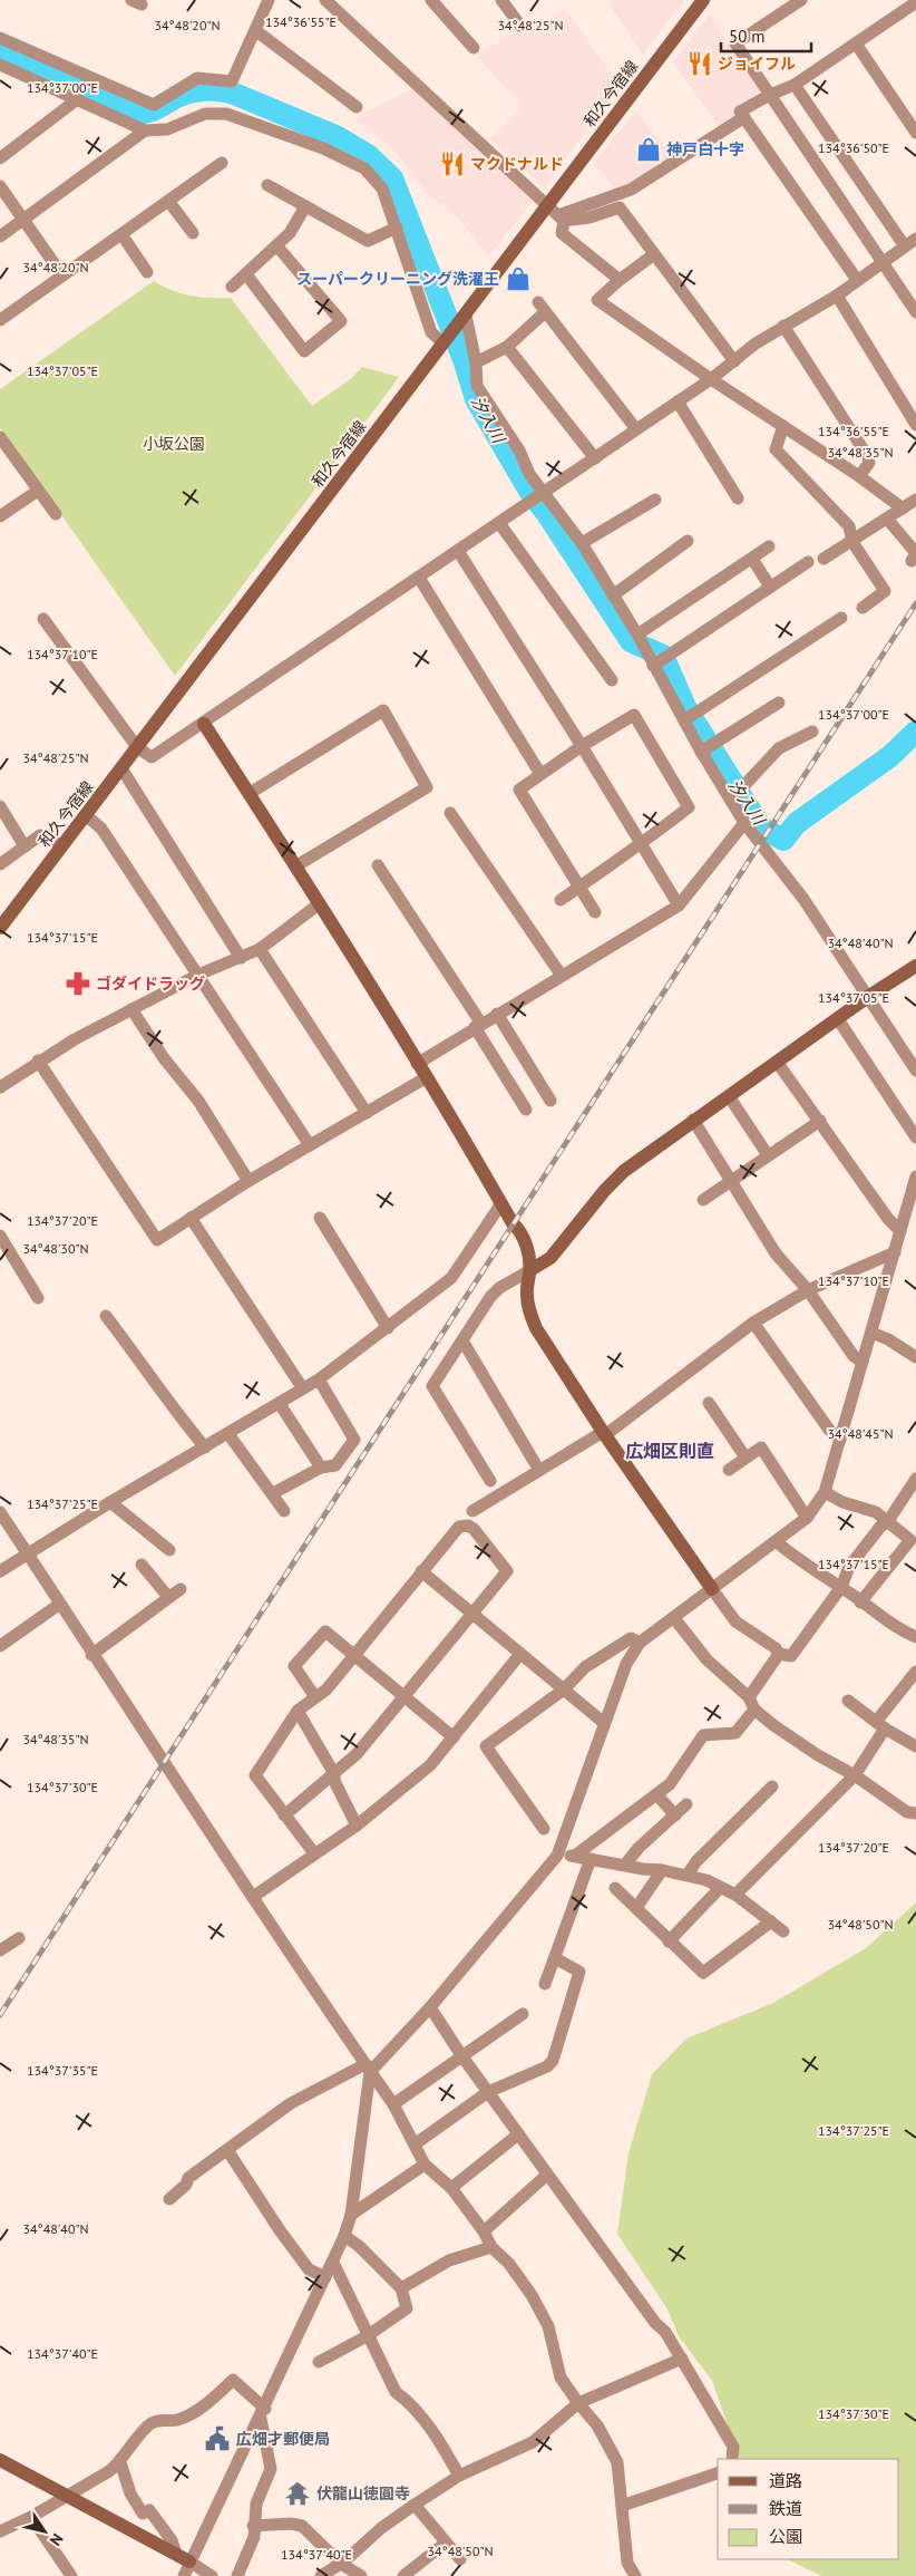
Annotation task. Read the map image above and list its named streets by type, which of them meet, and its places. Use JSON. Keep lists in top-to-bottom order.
{
  "streets": {
    "street": ["和久今宿線"]
  },
  "districts": ["広畑区則直"],
  "water": ["汐入川"],
  "parks": ["小坂公園"],
  "places": {
    "restaurant": ["ジョイフル", "マクドナルド"],
    "shop": ["神戸白十字", "スーパークリーニング洗濯王"],
    "pharmacy": ["ゴダイドラッグ"],
    "public building": ["広畑才郵便局"],
    "temple": ["伏龍山徳圓寺"]
  },
  "legend": ["道路", "鉄道", "公園"],
  "scale_bar": "50 m",
  "north": "bottom right",
  "coordinates": [
    "134°36'55\"E",
    "34°48'20\"N",
    "34°48'25\"N",
    "134°37'00\"E",
    "134°36'50\"E",
    "134°37'05\"E",
    "34°48'35\"N",
    "134°37'10\"E",
    "134°37'15\"E",
    "34°48'40\"N",
    "134°37'20\"E",
    "34°48'30\"N",
    "34°48'45\"N",
    "134°37'25\"E",
    "134°37'30\"E",
    "34°48'50\"N",
    "134°37'35\"E",
    "134°37'40\"E"
  ]
}
